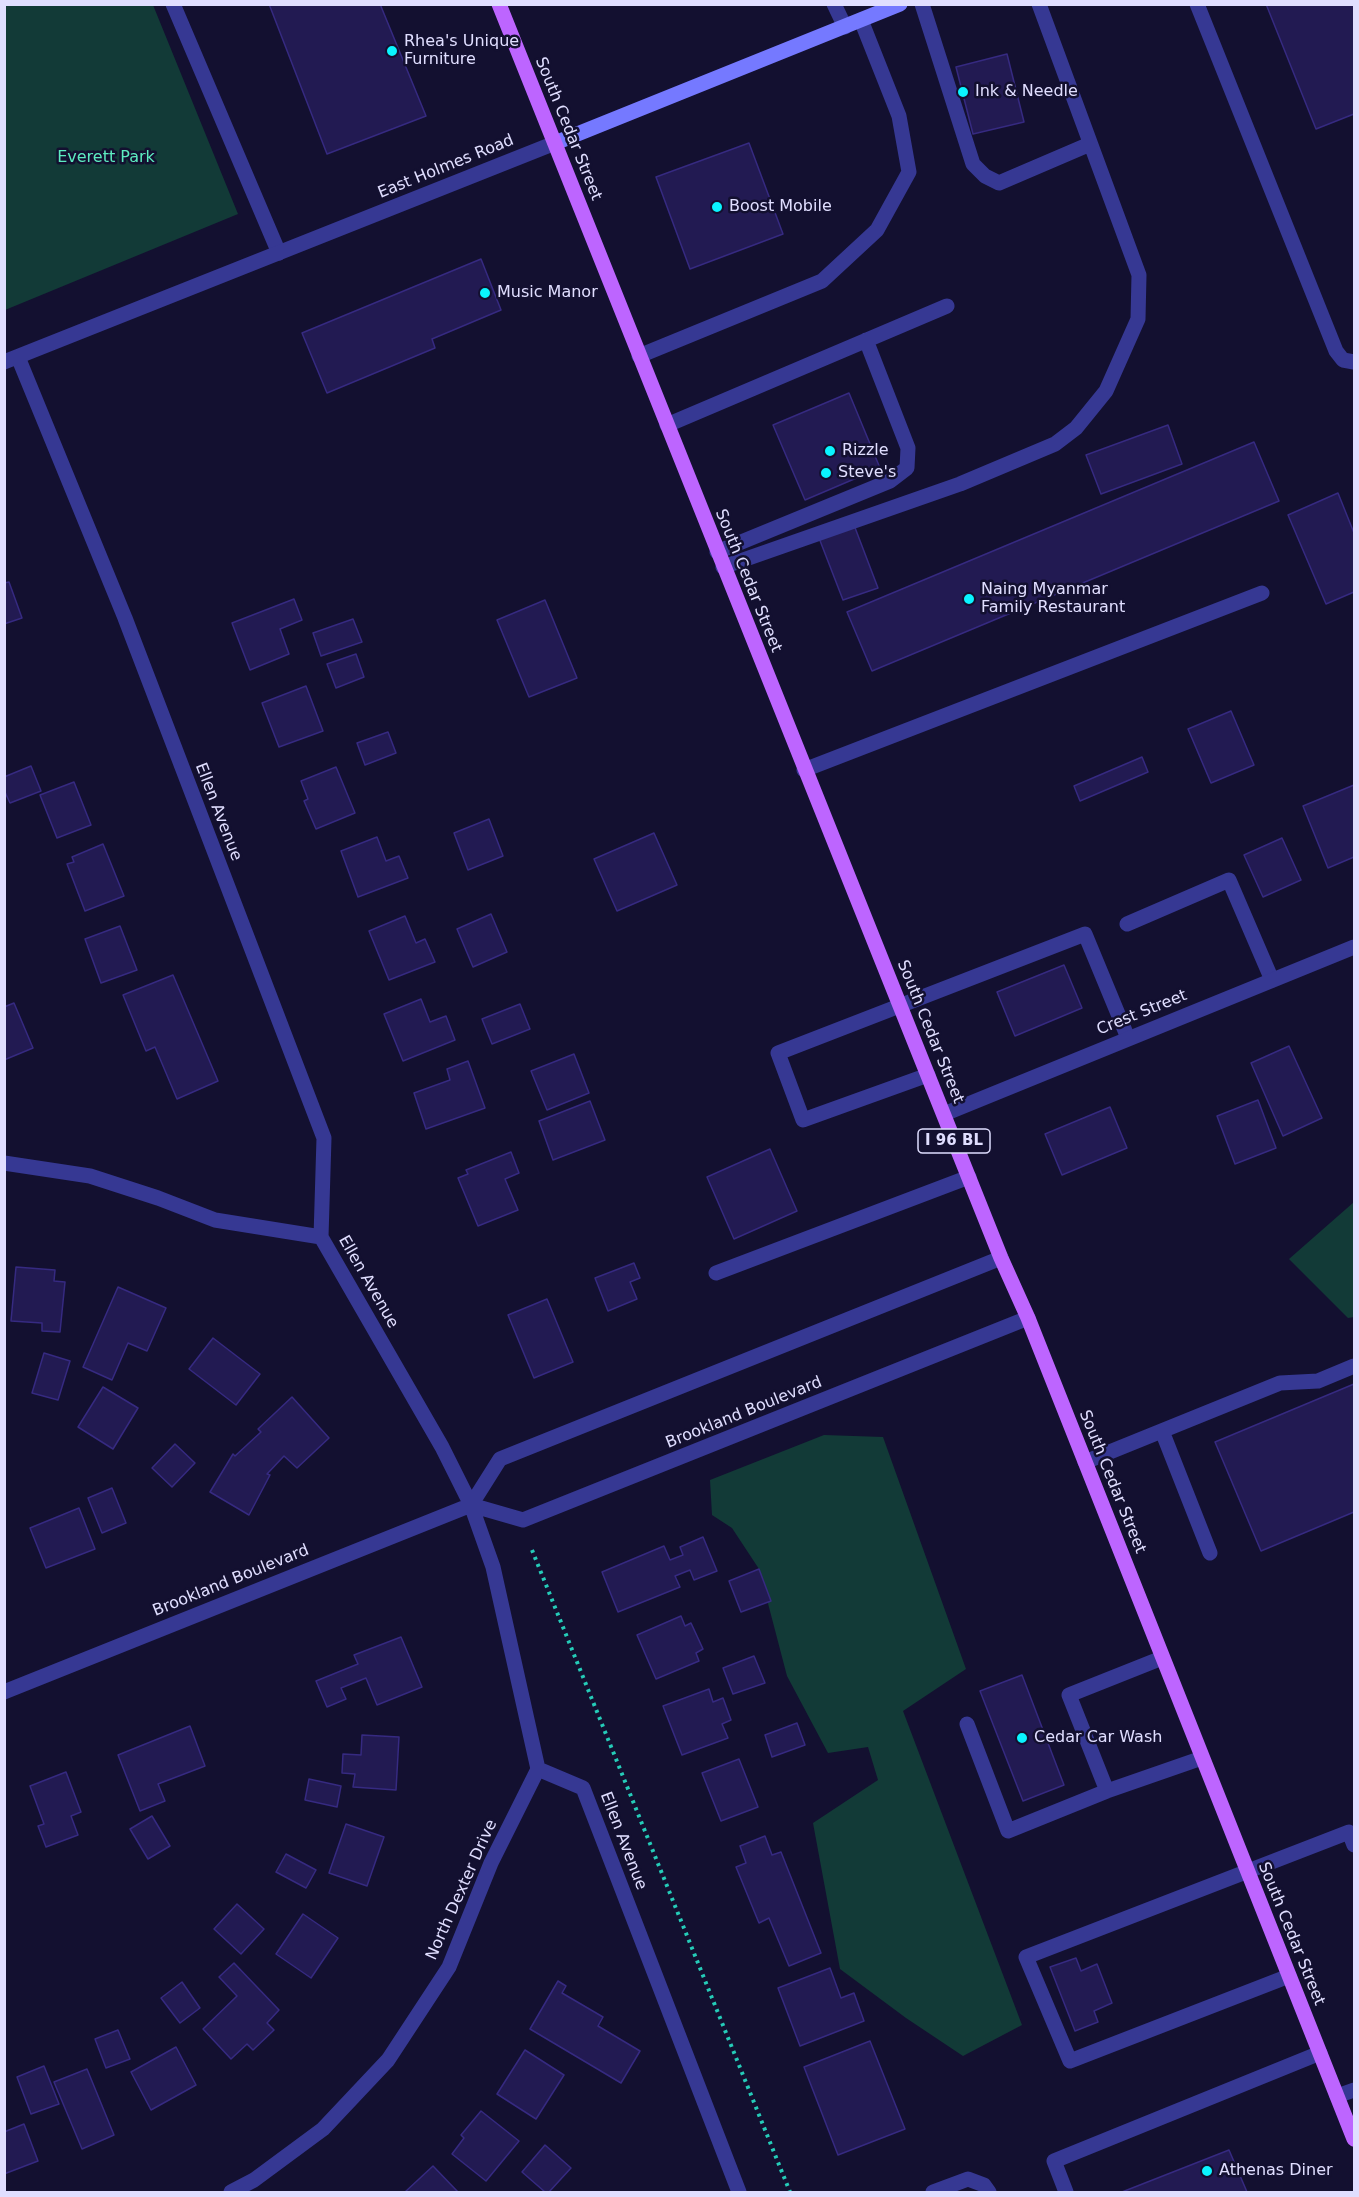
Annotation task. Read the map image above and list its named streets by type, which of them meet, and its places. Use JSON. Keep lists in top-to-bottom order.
{
  "streets": {
    "main road": ["South Cedar Street", "I 96 BL"],
    "street": [
      "East Holmes Road",
      "Ellen Avenue",
      "Crest Street",
      "Brookland Boulevard",
      "North Dexter Drive"
    ]
  },
  "crossings": [
    ["South Cedar Street", "East Holmes Road"],
    ["South Cedar Street", "Crest Street"],
    ["South Cedar Street", "Brookland Boulevard"],
    ["East Holmes Road", "Ellen Avenue"],
    ["Ellen Avenue", "Brookland Boulevard"],
    ["Ellen Avenue", "North Dexter Drive"]
  ],
  "parks": ["Everett Park"],
  "places": [
    "Rhea's Unique Furniture",
    "Ink & Needle",
    "Boost Mobile",
    "Music Manor",
    "Rizzle",
    "Steve's",
    "Naing Myanmar Family Restaurant",
    "Cedar Car Wash",
    "Athenas Diner"
  ]
}
